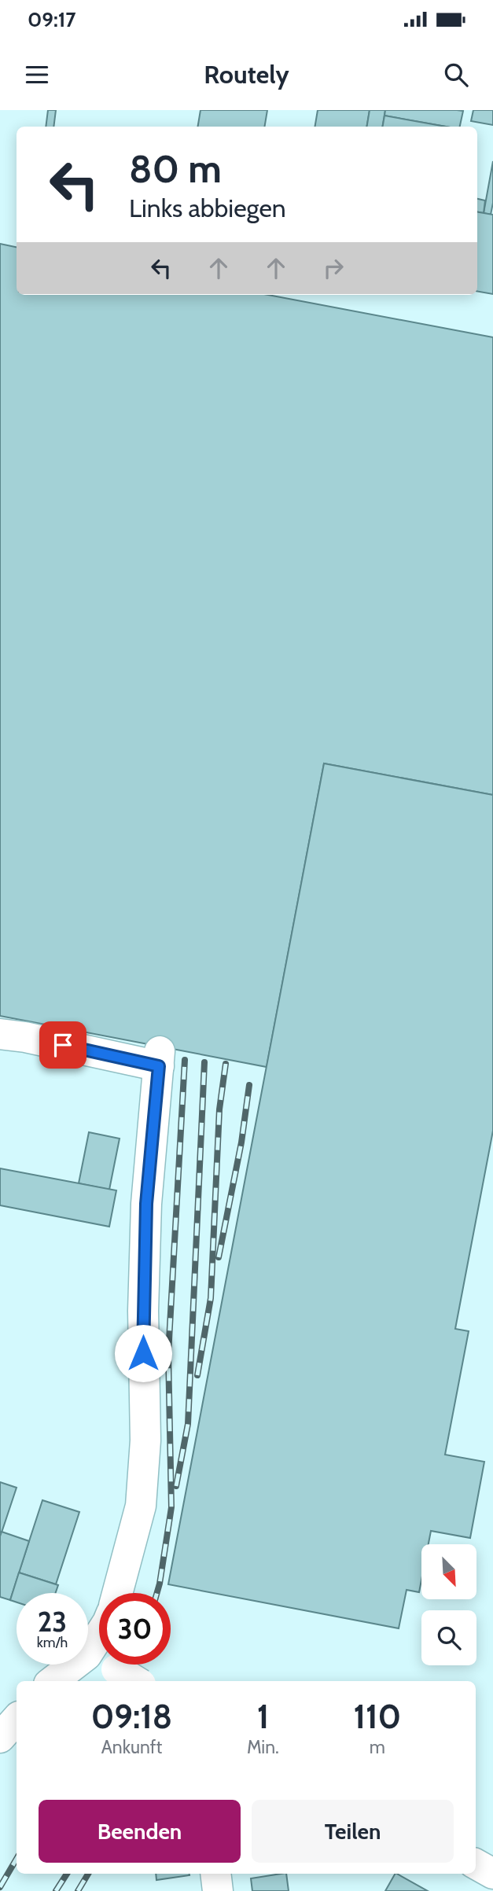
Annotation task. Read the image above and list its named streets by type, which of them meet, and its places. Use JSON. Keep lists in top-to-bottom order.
{
  "north": "bottom right",
  "page": {
    "status": "09:17",
    "header": "Routely",
    "turn": ["80 m", "Links abbiegen"],
    "speed": "23 km/h",
    "limit": "30",
    "eta": [
      "09:18",
      "Ankunft",
      "1",
      "Min.",
      "110",
      "m"
    ],
    "buttons": ["Beenden", "Teilen"]
  }
}
